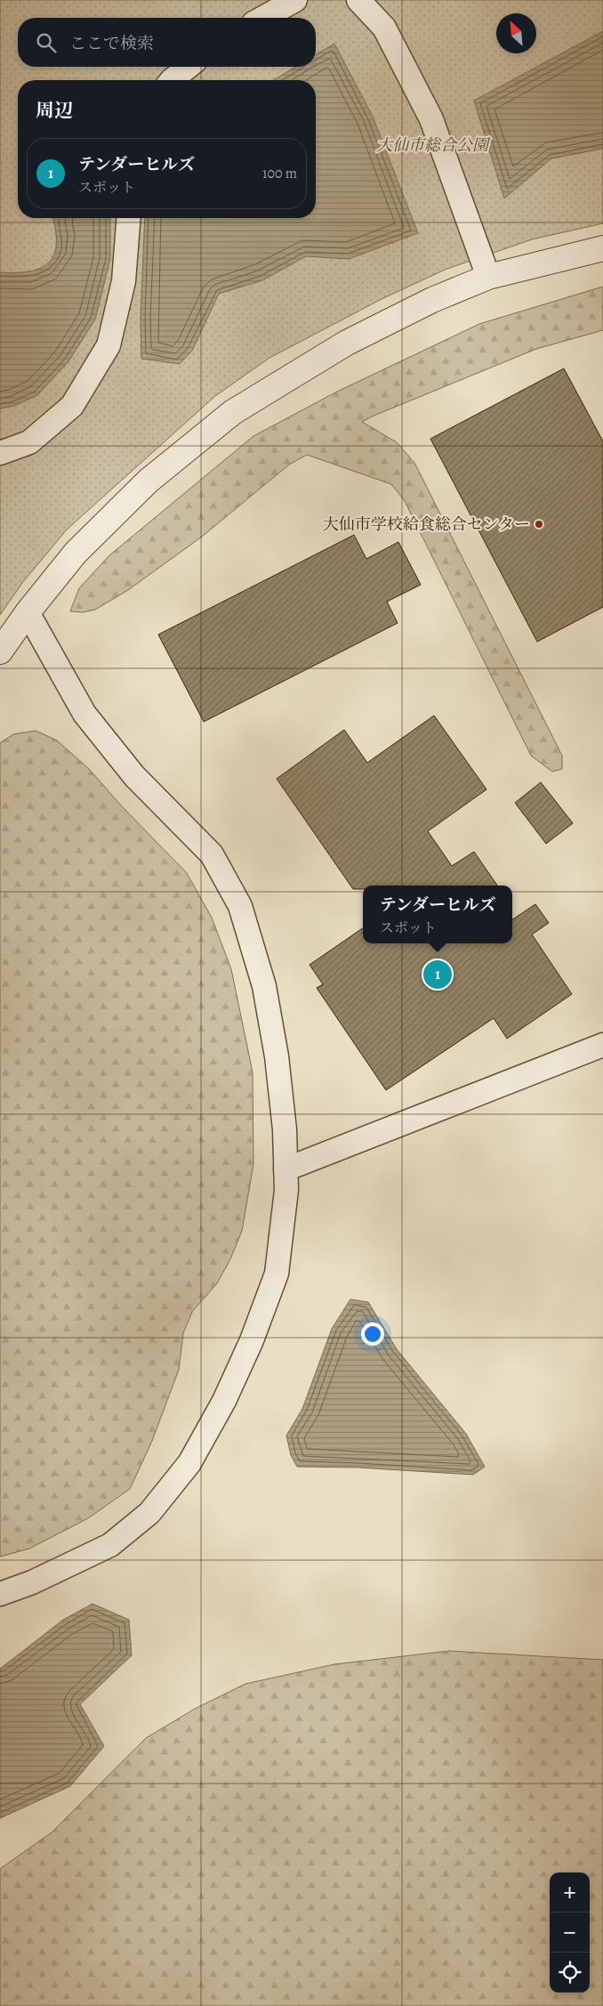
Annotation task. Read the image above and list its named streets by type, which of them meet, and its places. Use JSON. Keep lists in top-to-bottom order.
{
  "parks": ["大仙市総合公園"],
  "places": ["大仙市学校給食総合センター"],
  "north": "top left",
  "page": {
    "search": "ここで検索",
    "heading": "周辺",
    "list": [
      {
        "mark": "1",
        "name": "テンダーヒルズ",
        "note": "スポット",
        "value": "100 m"
      }
    ],
    "popup": ["テンダーヒルズ", "スポット"],
    "pins": "1",
    "map_buttons": ["+", "−"]
  }
}
